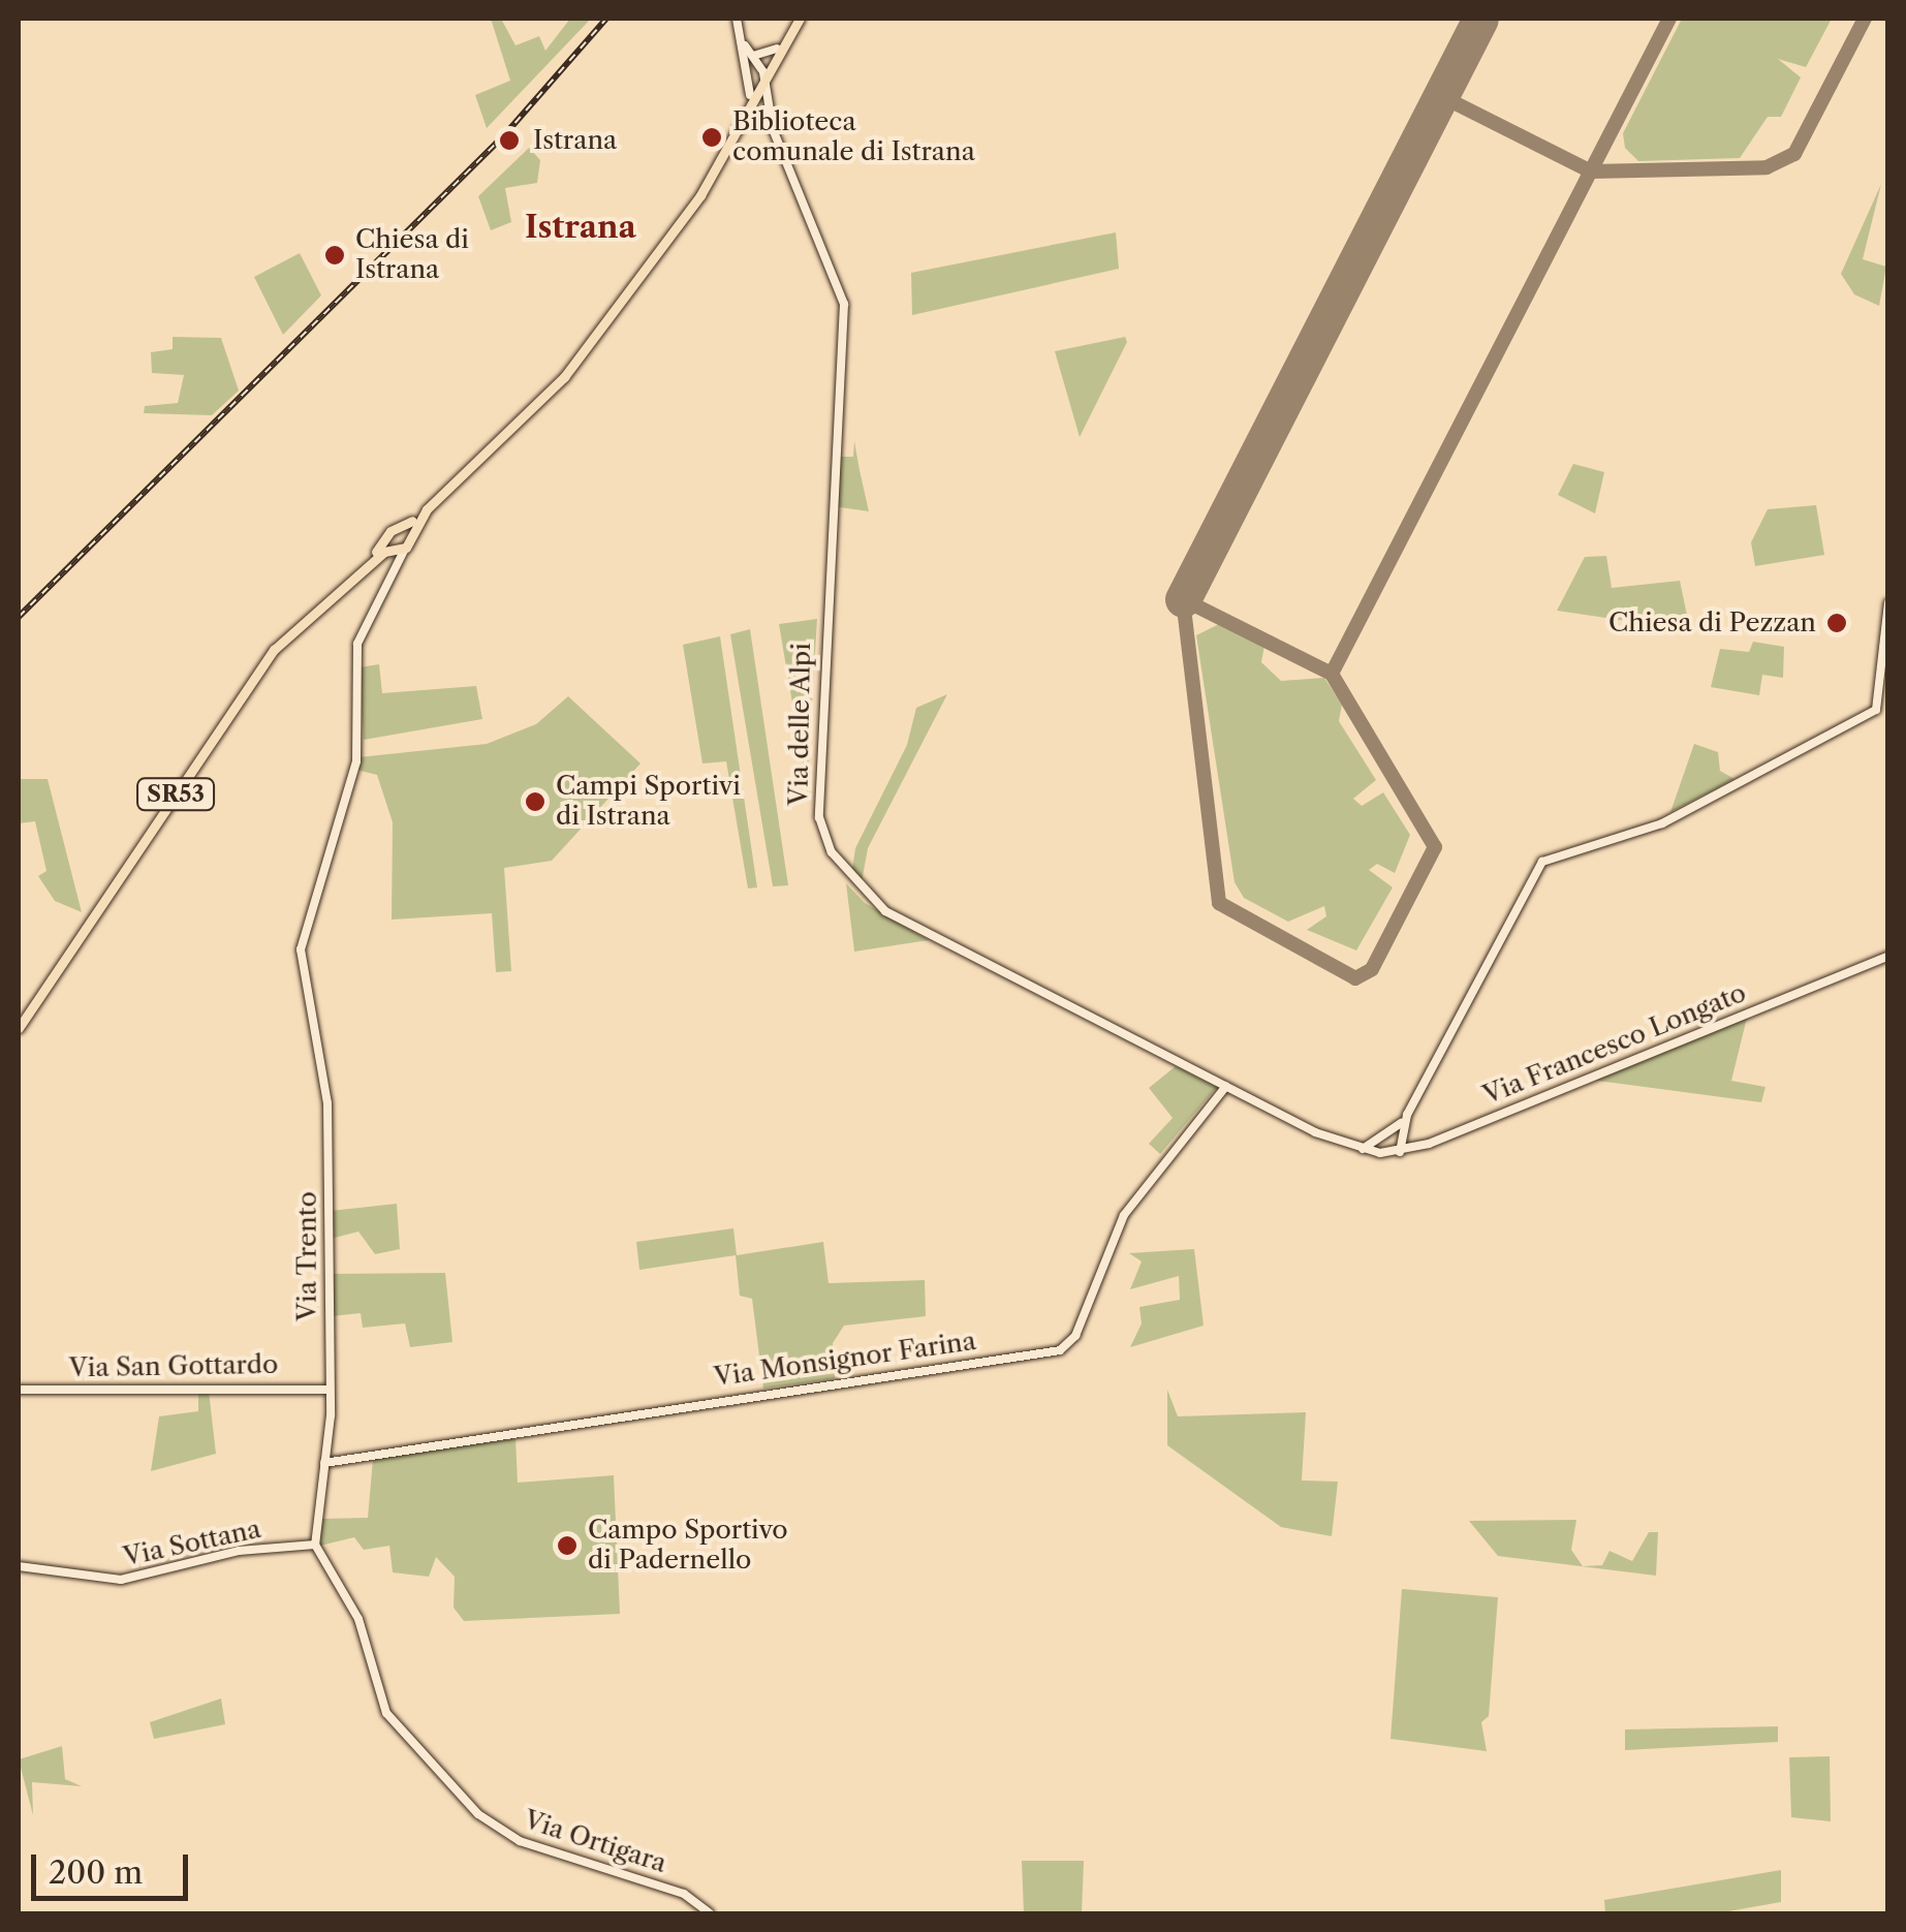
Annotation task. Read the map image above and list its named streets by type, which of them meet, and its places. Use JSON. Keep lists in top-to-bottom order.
{
  "streets": {
    "main road": ["SR53"],
    "street": [
      "Via delle Alpi",
      "Via Francesco Longato",
      "Via Trento",
      "Via Monsignor Farina",
      "Via San Gottardo",
      "Via Sottana",
      "Via Ortigara"
    ]
  },
  "crossings": [
    ["Via delle Alpi", "Via Francesco Longato"],
    ["Via delle Alpi", "Via Monsignor Farina"],
    ["SR53", "Via Trento"],
    ["Via Trento", "Via Monsignor Farina"],
    ["Via Trento", "Via San Gottardo"],
    ["Via Trento", "Via Sottana"],
    ["Via Trento", "Via Ortigara"],
    ["Via Sottana", "Via Ortigara"]
  ],
  "districts": ["Istrana"],
  "places": [
    "Biblioteca comunale di Istrana",
    "Istrana",
    "Chiesa di Istrana",
    "Chiesa di Pezzan",
    "Campi Sportivi di Istrana",
    "Campo Sportivo di Padernello"
  ],
  "scale_bar": "200 m"
}
